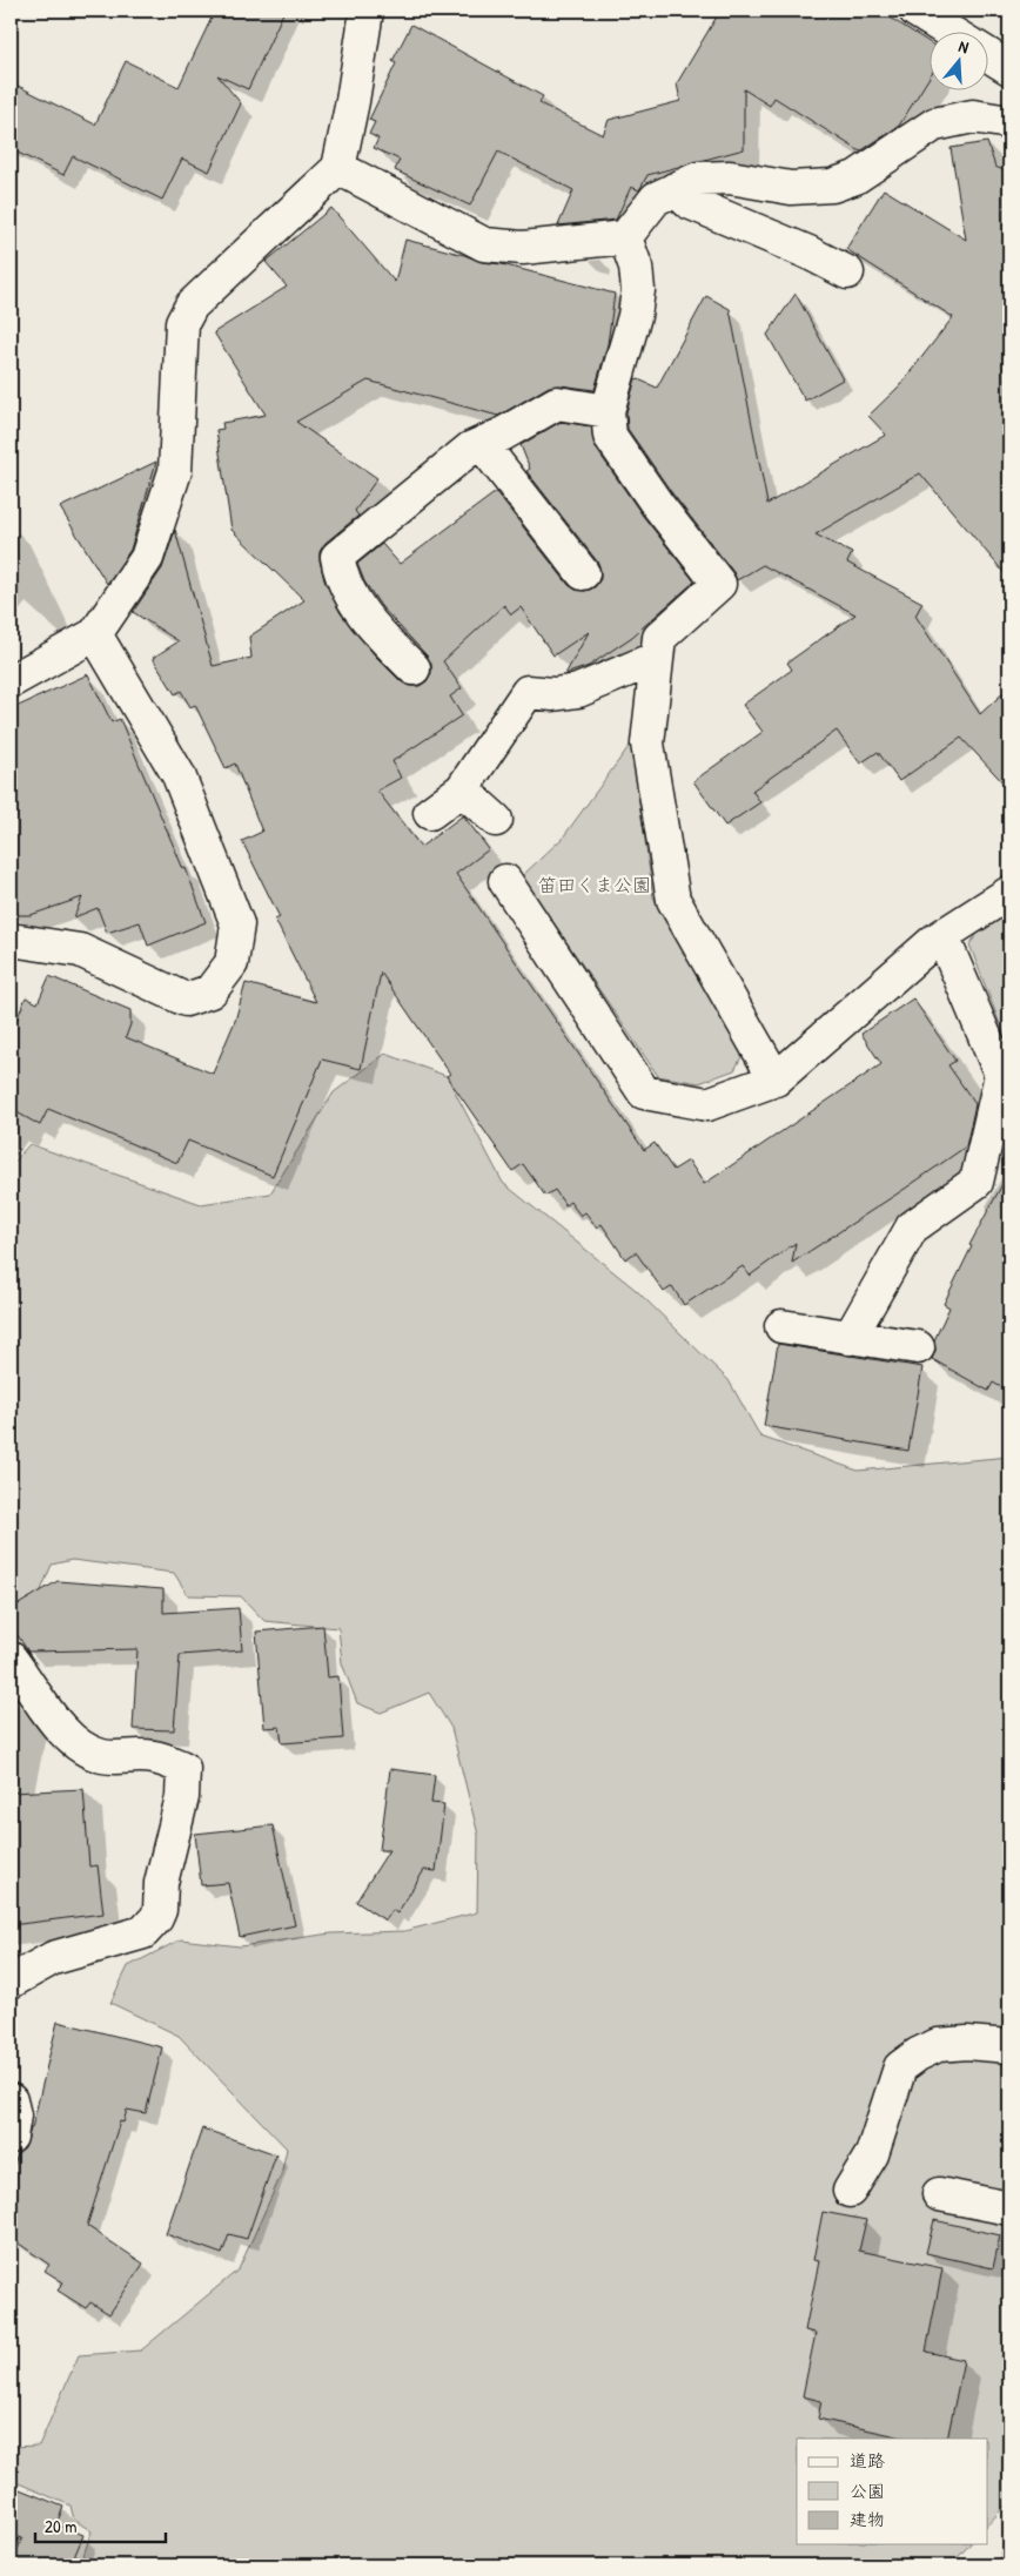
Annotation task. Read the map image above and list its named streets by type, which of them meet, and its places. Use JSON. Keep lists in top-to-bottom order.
{
  "parks": ["笛田くま公園"],
  "legend": ["道路", "公園", "建物"],
  "scale_bar": "20 m",
  "north": "top"
}
